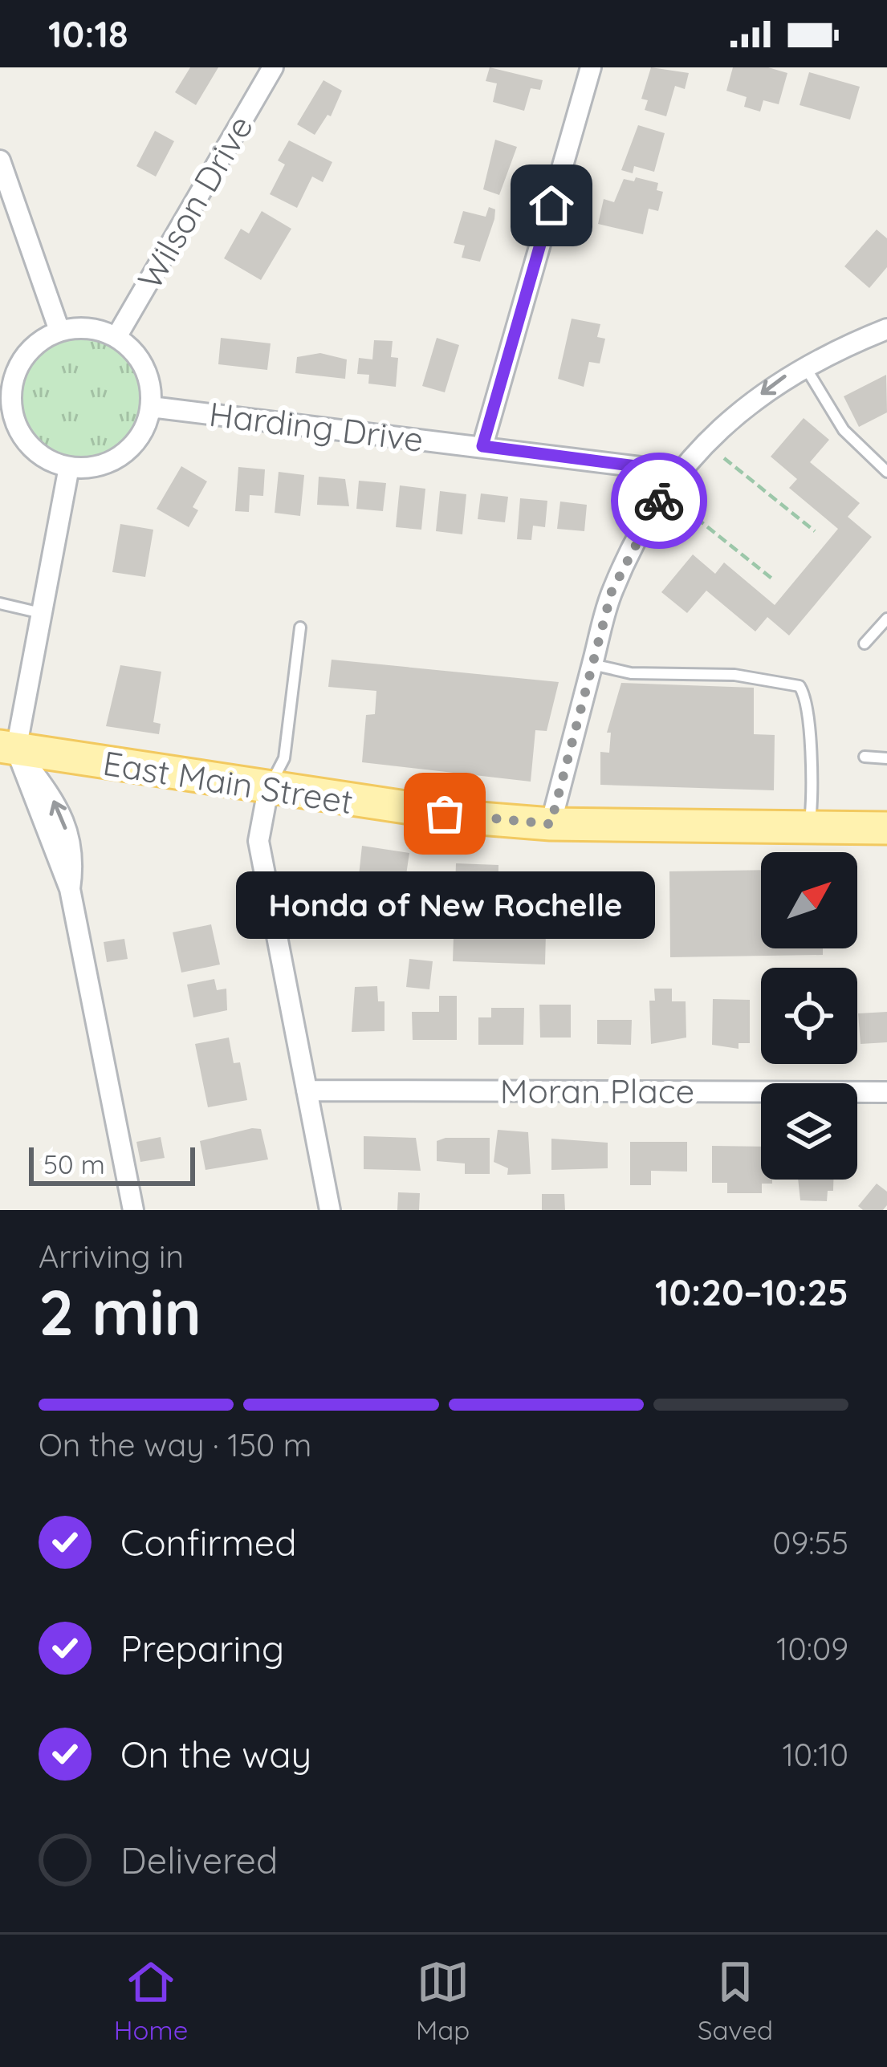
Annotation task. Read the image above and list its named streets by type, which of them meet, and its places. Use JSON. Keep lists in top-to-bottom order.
{
  "streets": {
    "main road": ["East Main Street"],
    "street": ["Wilson Drive", "Harding Drive", "Moran Place"]
  },
  "crossings": [
    ["Wilson Drive", "Harding Drive"]
  ],
  "places": ["Honda of New Rochelle"],
  "scale_bar": "50 m",
  "north": "top right",
  "page": {
    "status": "10:18",
    "bubble": "Honda of New Rochelle",
    "scale": "50 m",
    "heading": ["2 min", "Arriving in", "10:20–10:25"],
    "bar": "On the way · 150 m",
    "list": [
      ["Confirmed", "09:55"],
      ["Preparing", "10:09"],
      ["On the way", "10:10"],
      "Delivered"
    ],
    "tabs": ["Home", "Map", "Saved"]
  }
}
